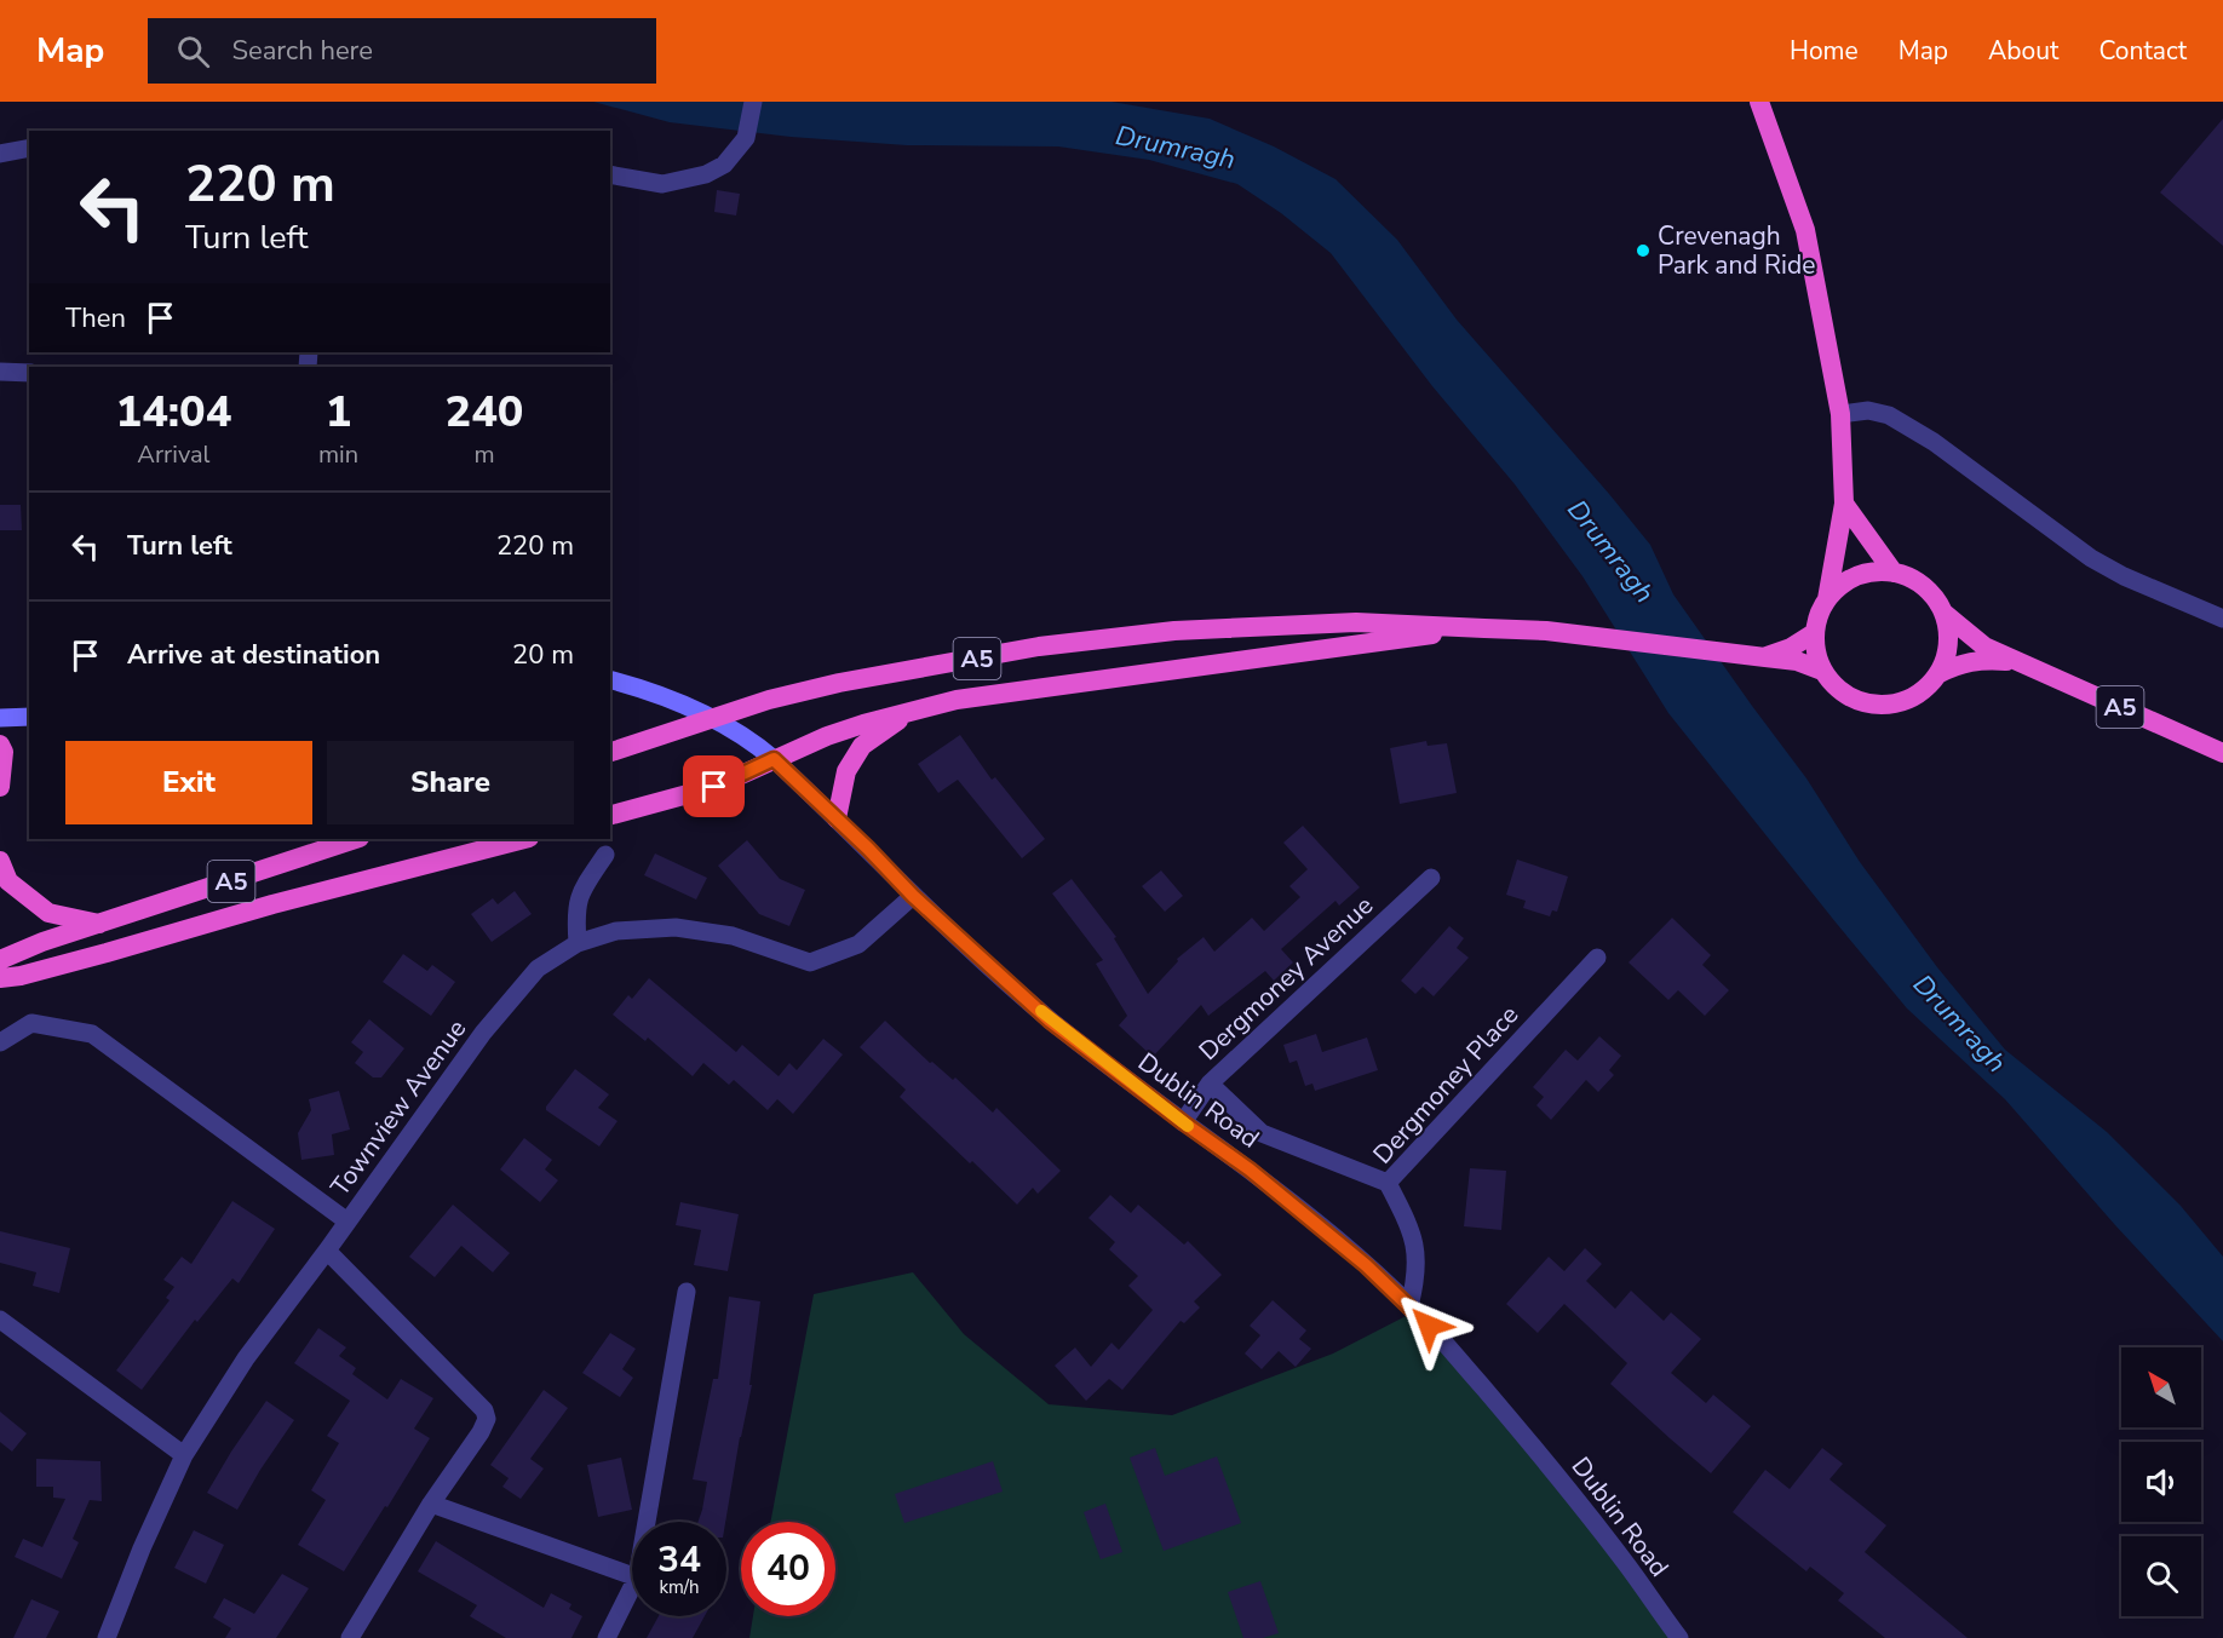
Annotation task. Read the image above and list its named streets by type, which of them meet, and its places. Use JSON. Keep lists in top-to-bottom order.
{
  "streets": {
    "highway": ["A5"],
    "street": [
      "Dergmoney Avenue",
      "Dergmoney Place",
      "Dublin Road",
      "Townview Avenue"
    ]
  },
  "crossings": [
    ["Dergmoney Avenue", "Dublin Road"],
    ["Dergmoney Place", "Dublin Road"],
    ["Dublin Road", "Townview Avenue"]
  ],
  "water": ["Drumragh"],
  "places": ["Crevenagh Park and Ride"],
  "north": "top left",
  "page": {
    "header": "Map",
    "search": "Search here",
    "nav": [
      "Home",
      "Map",
      "About",
      "Contact"
    ],
    "turn": ["220 m", "Turn left"],
    "then": "Then",
    "eta": [
      "14:04",
      "Arrival",
      "1",
      "min",
      "240",
      "m"
    ],
    "list": [
      {
        "name": "Turn left",
        "value": "220 m"
      },
      {
        "name": "Arrive at destination",
        "value": "20 m"
      }
    ],
    "buttons": ["Exit", "Share"],
    "speed": "34 km/h",
    "limit": "40"
  }
}
